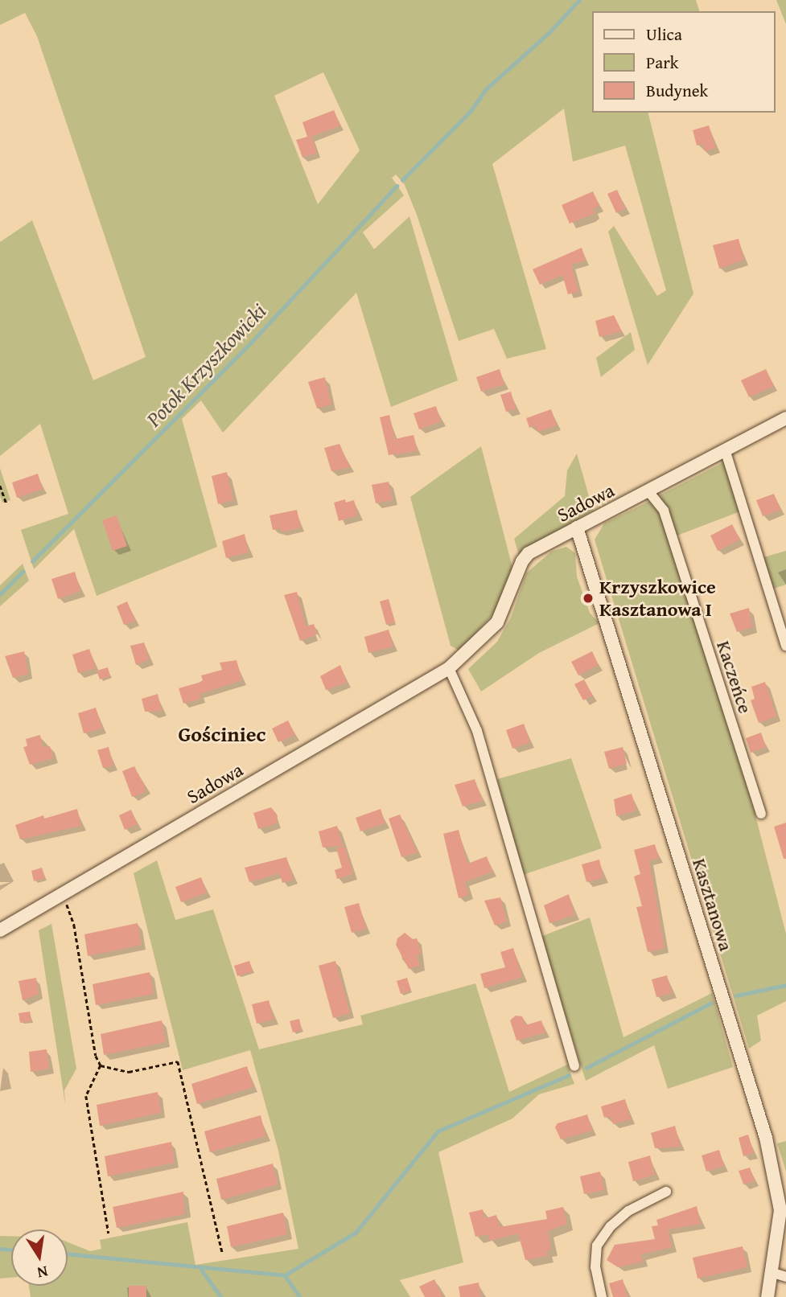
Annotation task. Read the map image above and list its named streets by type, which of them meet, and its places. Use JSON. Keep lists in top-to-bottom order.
{
  "streets": {
    "street": ["Sadowa", "Kaczeńce", "Kasztanowa"]
  },
  "crossings": [
    ["Sadowa", "Kaczeńce"],
    ["Sadowa", "Kasztanowa"]
  ],
  "districts": ["Gościniec"],
  "water": ["Potok Krzyszkowicki"],
  "places": ["Krzyszkowice Kasztanowa I"],
  "legend": ["Ulica", "Park", "Budynek"],
  "north": "bottom"
}
